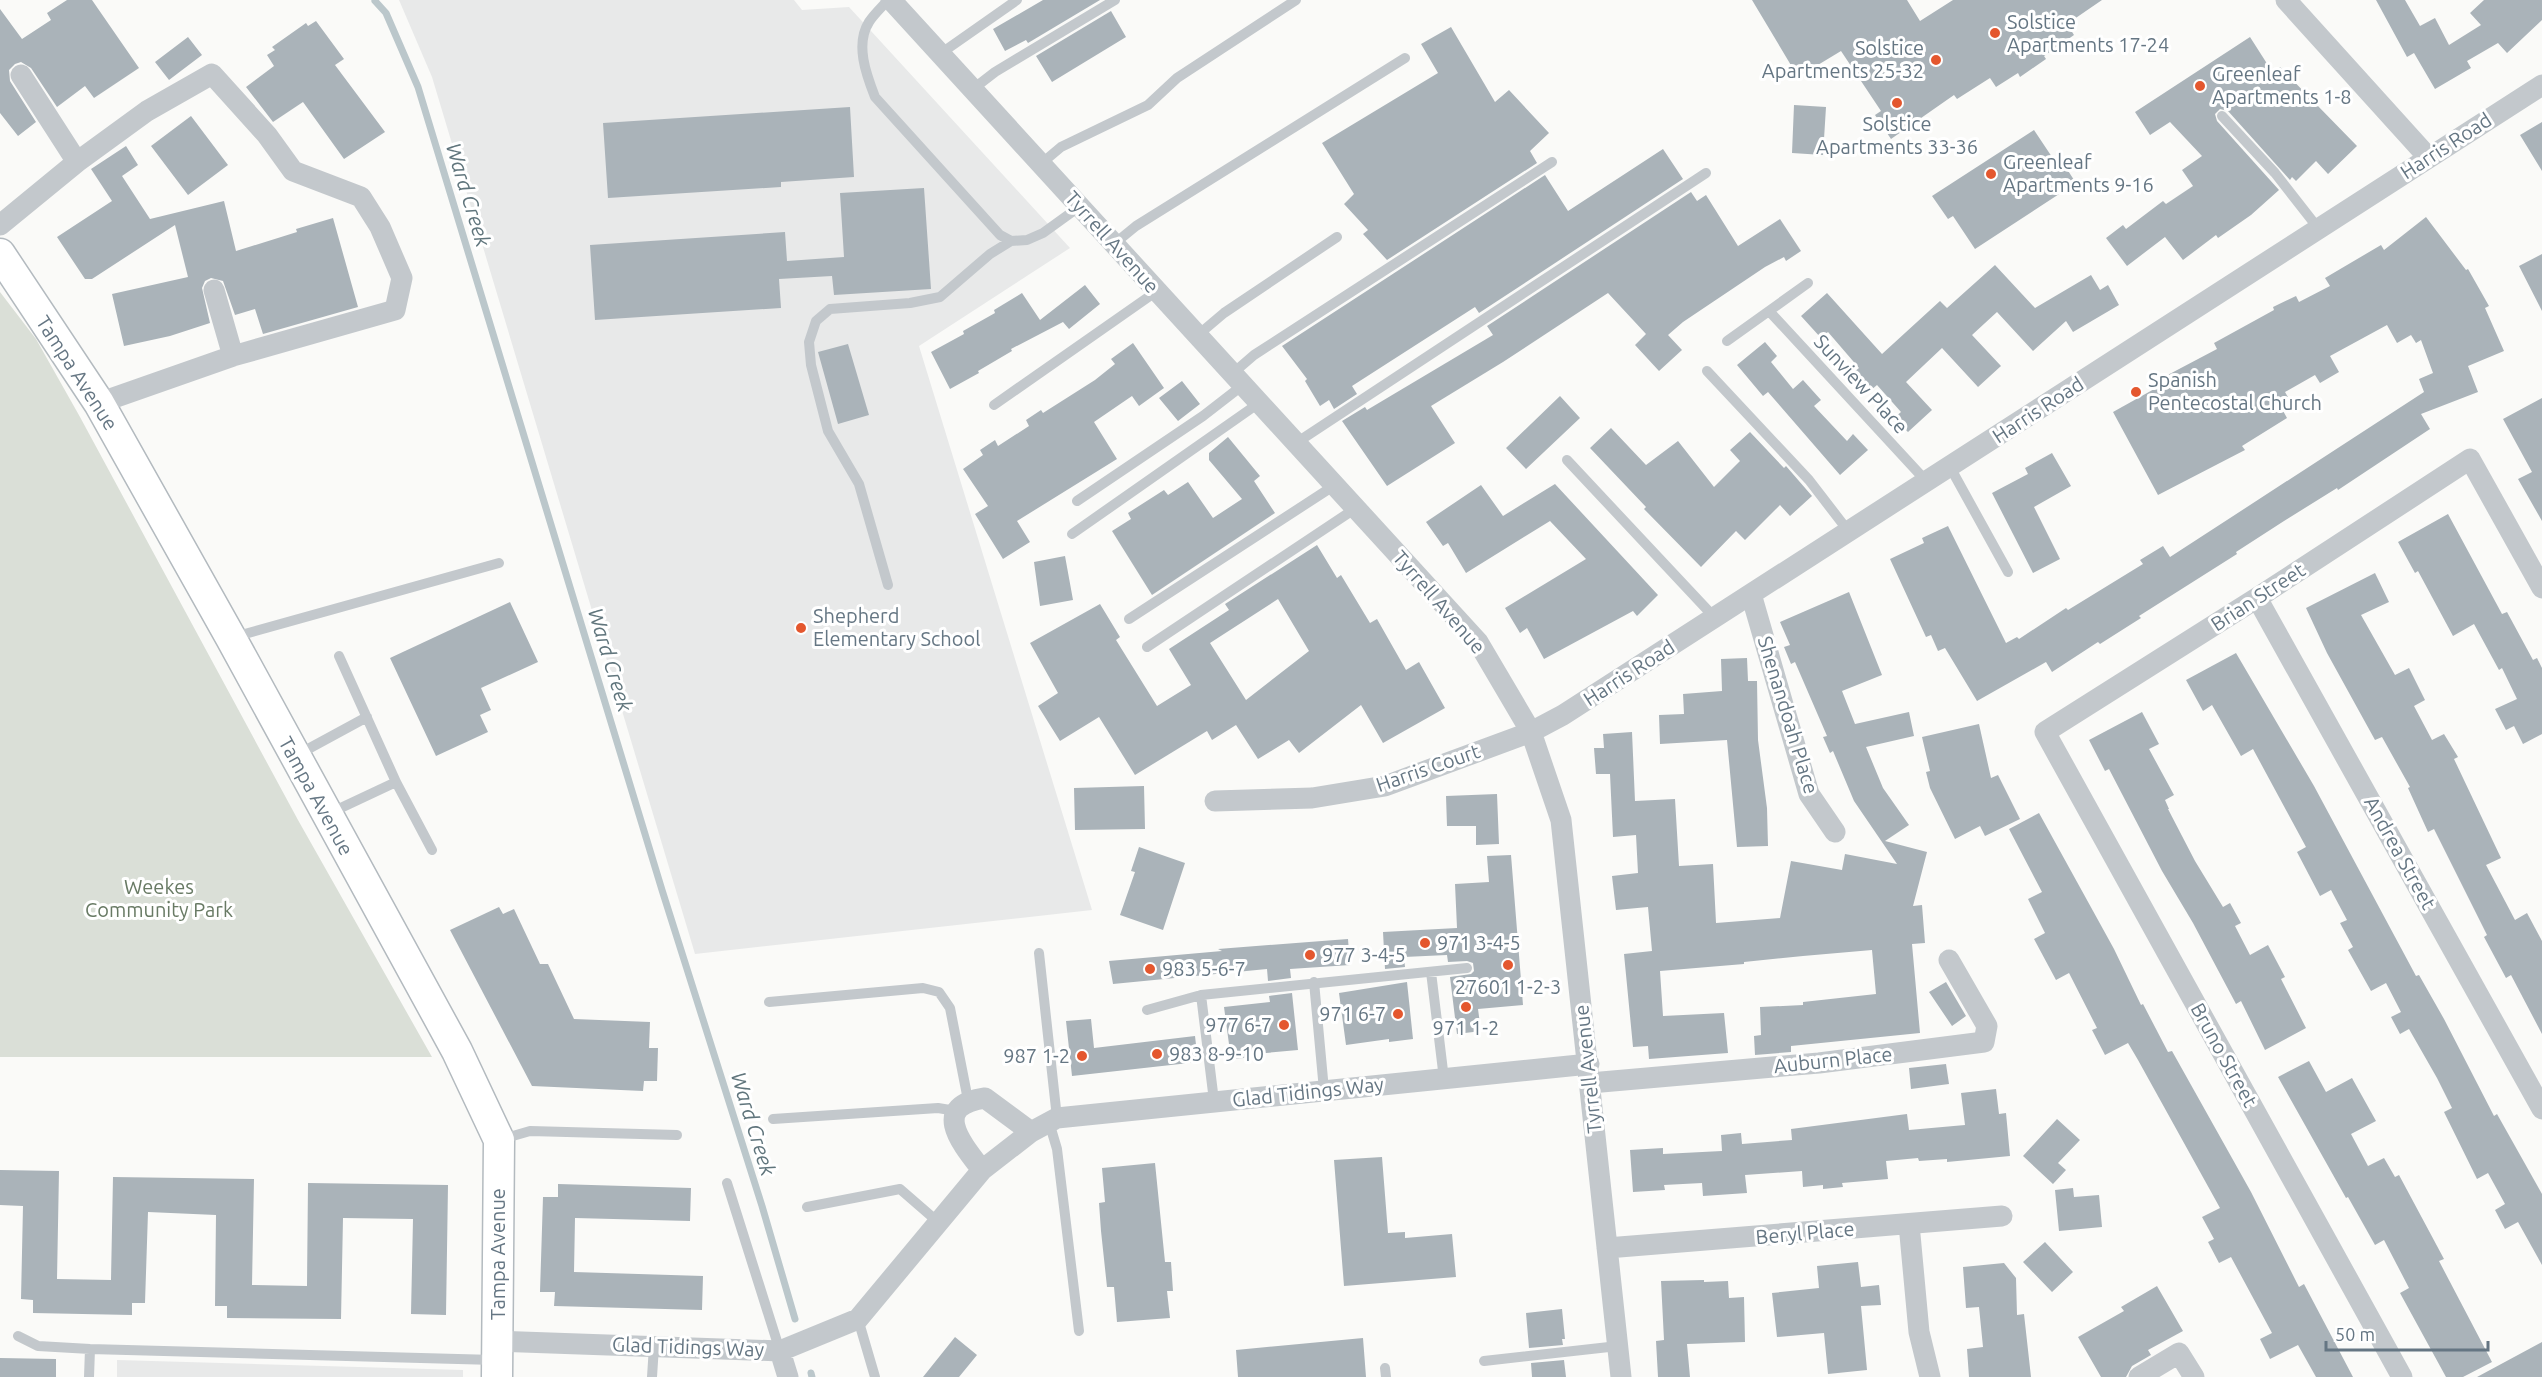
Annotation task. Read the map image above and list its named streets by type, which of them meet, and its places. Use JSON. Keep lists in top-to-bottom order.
{
  "streets": {
    "street": [
      "Harris Road",
      "Tyrrell Avenue",
      "Tampa Avenue",
      "Brian Street",
      "Shenandoah Place",
      "Harris Court",
      "Andrea Street",
      "Bruno Street",
      "Auburn Place",
      "Glad Tidings Way",
      "Beryl Place"
    ],
    "lane": ["Sunview Place"]
  },
  "crossings": [
    ["Harris Road", "Tyrrell Avenue"],
    ["Harris Road", "Sunview Place"],
    ["Harris Road", "Shenandoah Place"],
    ["Harris Road", "Harris Court"],
    ["Tyrrell Avenue", "Harris Court"],
    ["Tyrrell Avenue", "Auburn Place"],
    ["Tyrrell Avenue", "Glad Tidings Way"],
    ["Tyrrell Avenue", "Beryl Place"],
    ["Tampa Avenue", "Glad Tidings Way"],
    ["Brian Street", "Andrea Street"],
    ["Brian Street", "Bruno Street"],
    ["Auburn Place", "Glad Tidings Way"]
  ],
  "water": ["Ward Creek"],
  "parks": ["Weekes Community Park"],
  "places": [
    "Solstice Apartments 17-24",
    "Solstice Apartments 25-32",
    "Greenleaf Apartments 1-8",
    "Solstice Apartments 33-36",
    "Greenleaf Apartments 9-16",
    "Spanish Pentecostal Church",
    "Shepherd Elementary School",
    "971 3-4-5",
    "977 3-4-5",
    "27601 1-2-3",
    "983 5-6-7",
    "971 1-2",
    "971 6-7",
    "977 6-7",
    "983 8-9-10",
    "987 1-2"
  ],
  "scale_bar": "50 m"
}
